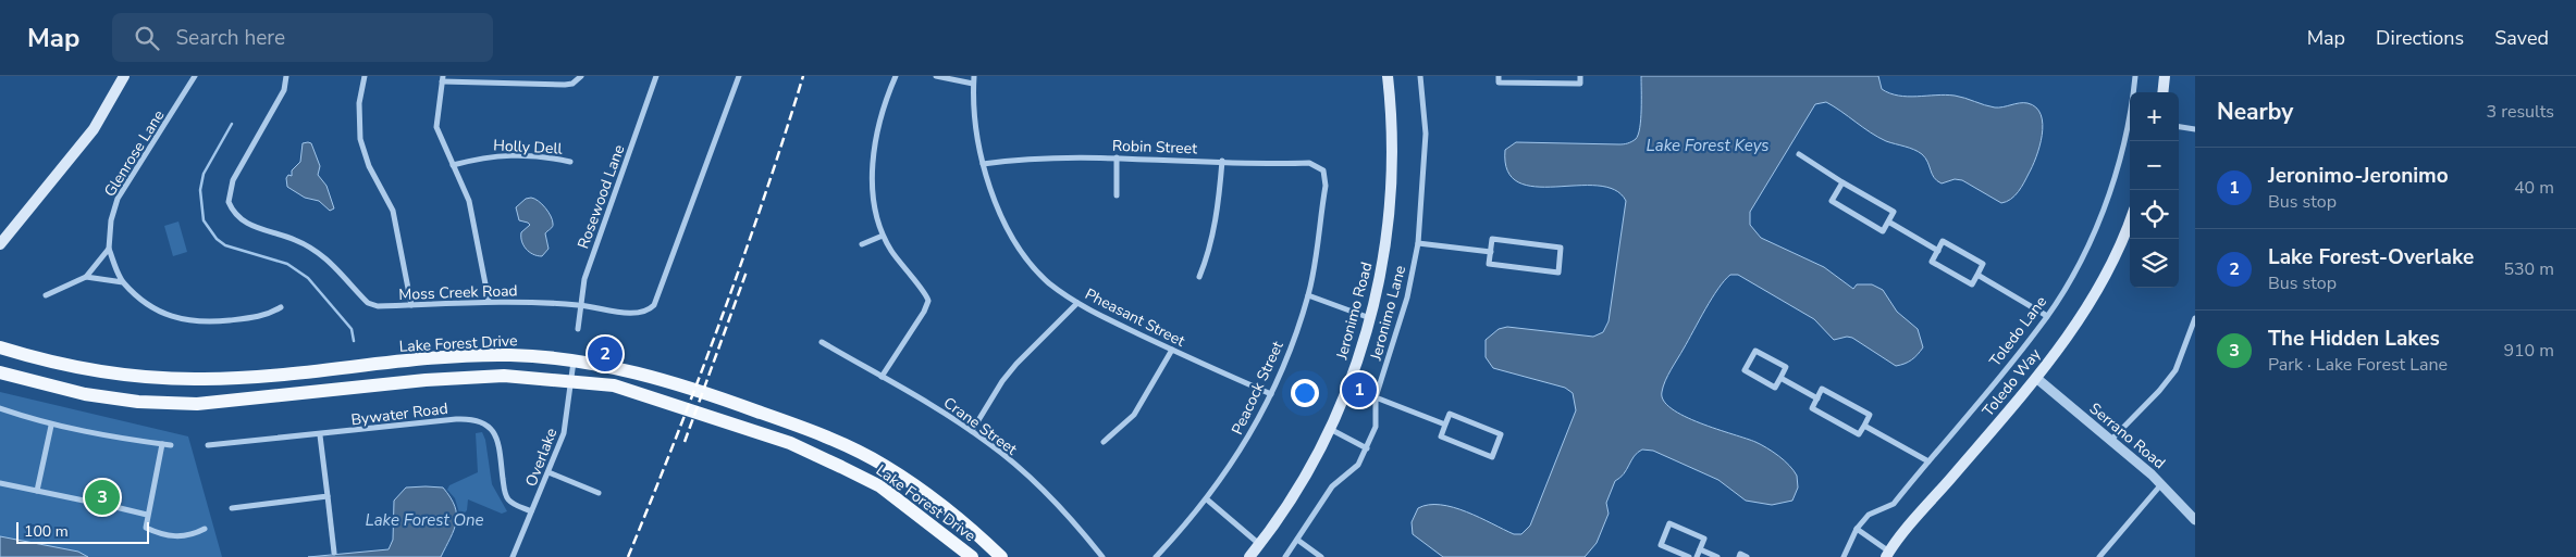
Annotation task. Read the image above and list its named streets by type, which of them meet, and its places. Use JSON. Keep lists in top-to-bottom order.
{
  "streets": {
    "main road": ["Jeronimo Road", "Lake Forest Drive", "Toledo Way"],
    "street": [
      "Holly Dell",
      "Robin Street",
      "Glenrose Lane",
      "Rosewood Lane",
      "Moss Creek Road",
      "Jeronimo Lane",
      "Pheasant Street",
      "Toledo Lane",
      "Peacock Street",
      "Bywater Road",
      "Crane Street",
      "Serrano Road",
      "Overlake"
    ]
  },
  "crossings": [
    ["Robin Street", "Pheasant Street"],
    ["Robin Street", "Peacock Street"],
    ["Rosewood Lane", "Moss Creek Road"],
    ["Pheasant Street", "Peacock Street"],
    ["Lake Forest Drive", "Overlake"],
    ["Toledo Way", "Serrano Road"],
    ["Bywater Road", "Overlake"]
  ],
  "water": ["Lake Forest Keys", "Lake Forest One"],
  "scale_bar": "100 m",
  "page": {
    "header": "Map",
    "search": "Search here",
    "nav": ["Map", "Directions", "Saved"],
    "heading": ["Nearby", "3 results"],
    "map_buttons": ["+", "−"],
    "list": [
      {
        "mark": "1",
        "name": "Jeronimo-Jeronimo",
        "note": "Bus stop",
        "value": "40 m"
      },
      {
        "mark": "2",
        "name": "Lake Forest-Overlake",
        "note": "Bus stop",
        "value": "530 m"
      },
      {
        "mark": "3",
        "name": "The Hidden Lakes",
        "note": "Park · Lake Forest Lane",
        "value": "910 m"
      }
    ],
    "pins": ["2", "1", "3"],
    "scale": "100 m"
  }
}
